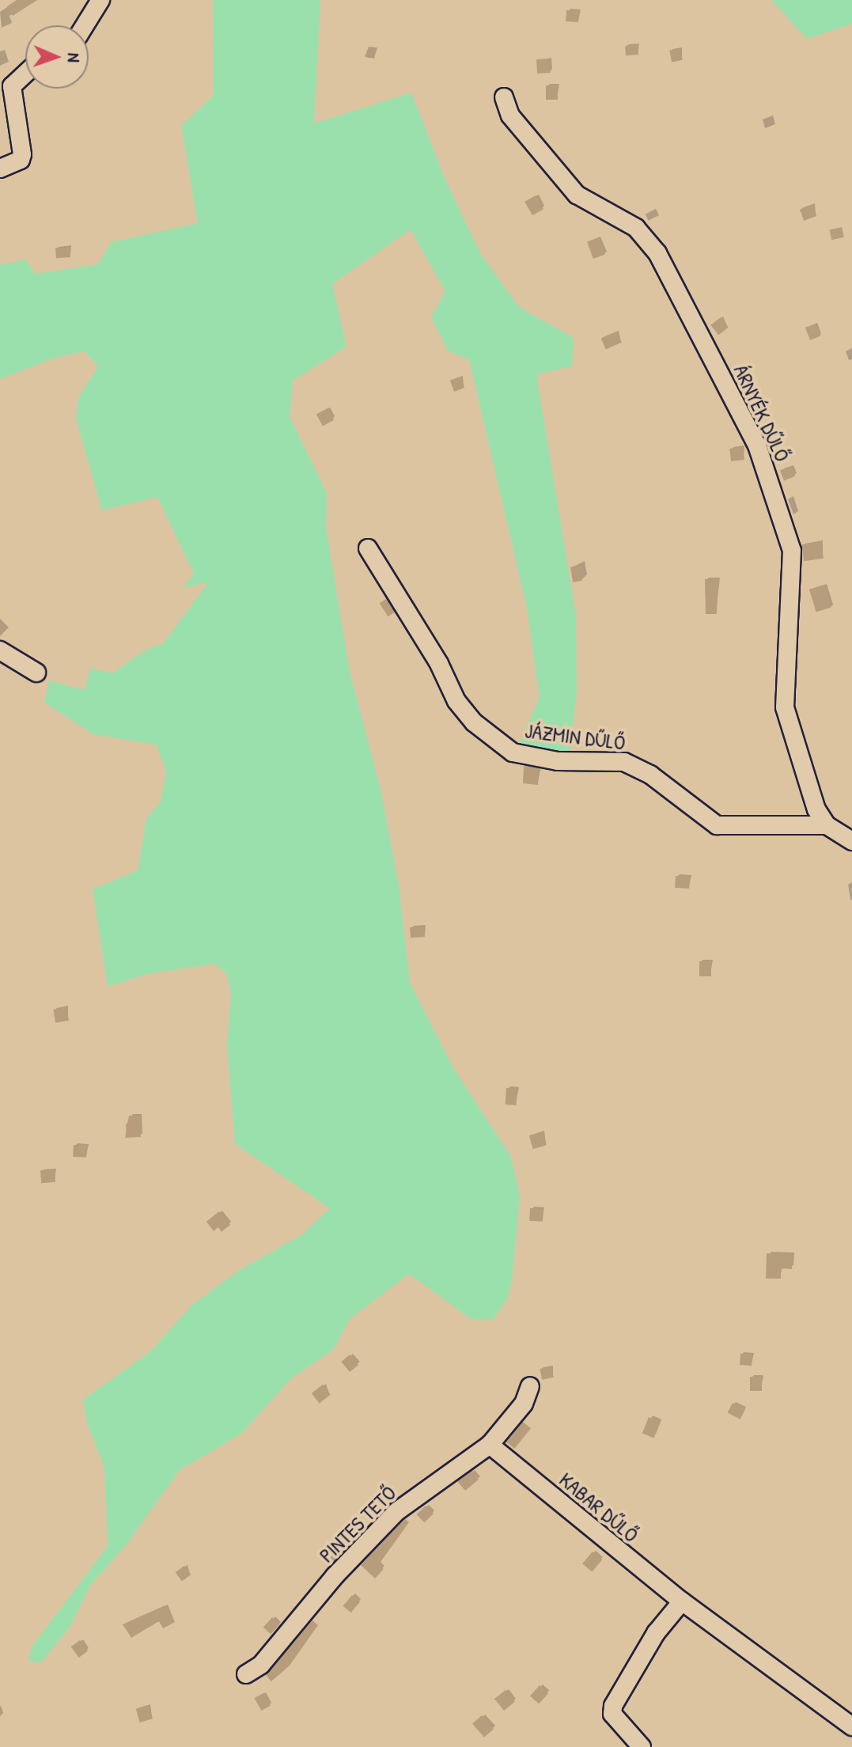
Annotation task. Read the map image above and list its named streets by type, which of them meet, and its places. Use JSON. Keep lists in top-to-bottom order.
{
  "streets": {
    "street": [
      "ÁRNYÉK DŰLŐ",
      "JÁZMIN DŰLŐ",
      "KABAR DŰLŐ",
      "PINTES TETŐ"
    ]
  },
  "crossings": [
    ["ÁRNYÉK DŰLŐ", "JÁZMIN DŰLŐ"],
    ["KABAR DŰLŐ", "PINTES TETŐ"]
  ],
  "north": "right"
}
